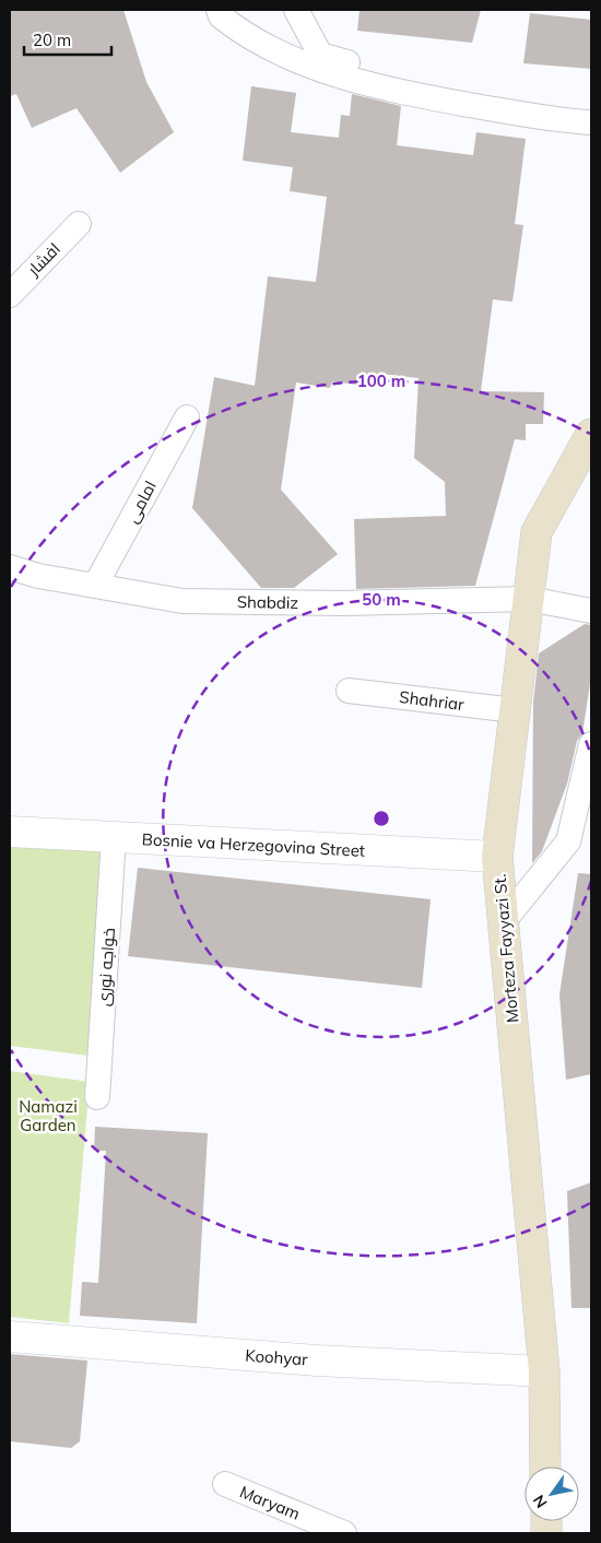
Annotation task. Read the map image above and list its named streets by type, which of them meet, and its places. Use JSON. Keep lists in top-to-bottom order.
{
  "streets": {
    "main road": ["Morteza Fayyazi St."],
    "street": [
      "افشار",
      "امامی",
      "Shabdiz",
      "Shahriar",
      "Bosnie va Herzegovina Street",
      "خواجه نوری",
      "Koohyar",
      "Maryam"
    ]
  },
  "crossings": [
    ["امامی", "Shabdiz"],
    ["Shabdiz", "Morteza Fayyazi St."],
    ["Shahriar", "Morteza Fayyazi St."],
    ["Bosnie va Herzegovina Street", "Morteza Fayyazi St."],
    ["Bosnie va Herzegovina Street", "خواجه نوری"],
    ["Morteza Fayyazi St.", "Koohyar"]
  ],
  "parks": ["Namazi Garden"],
  "scale_bar": "20 m",
  "north": "bottom left",
  "rings": ["100 m", "50 m"]
}
